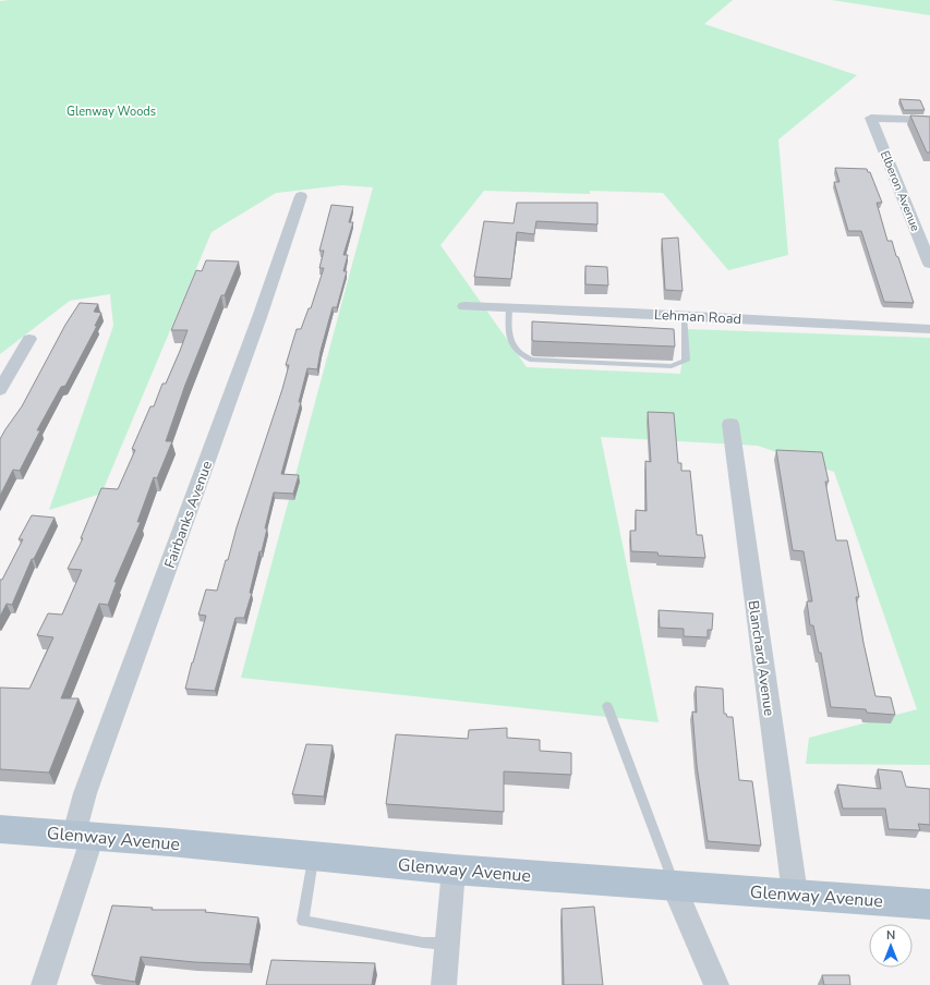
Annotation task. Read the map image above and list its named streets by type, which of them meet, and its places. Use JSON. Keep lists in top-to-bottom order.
{
  "streets": {
    "main road": ["Glenway Avenue"],
    "street": [
      "Elberon Avenue",
      "Lehman Road",
      "Fairbanks Avenue",
      "Blanchard Avenue"
    ]
  },
  "crossings": [
    ["Fairbanks Avenue", "Glenway Avenue"],
    ["Blanchard Avenue", "Glenway Avenue"]
  ],
  "parks": ["Glenway Woods"],
  "north": "top"
}
